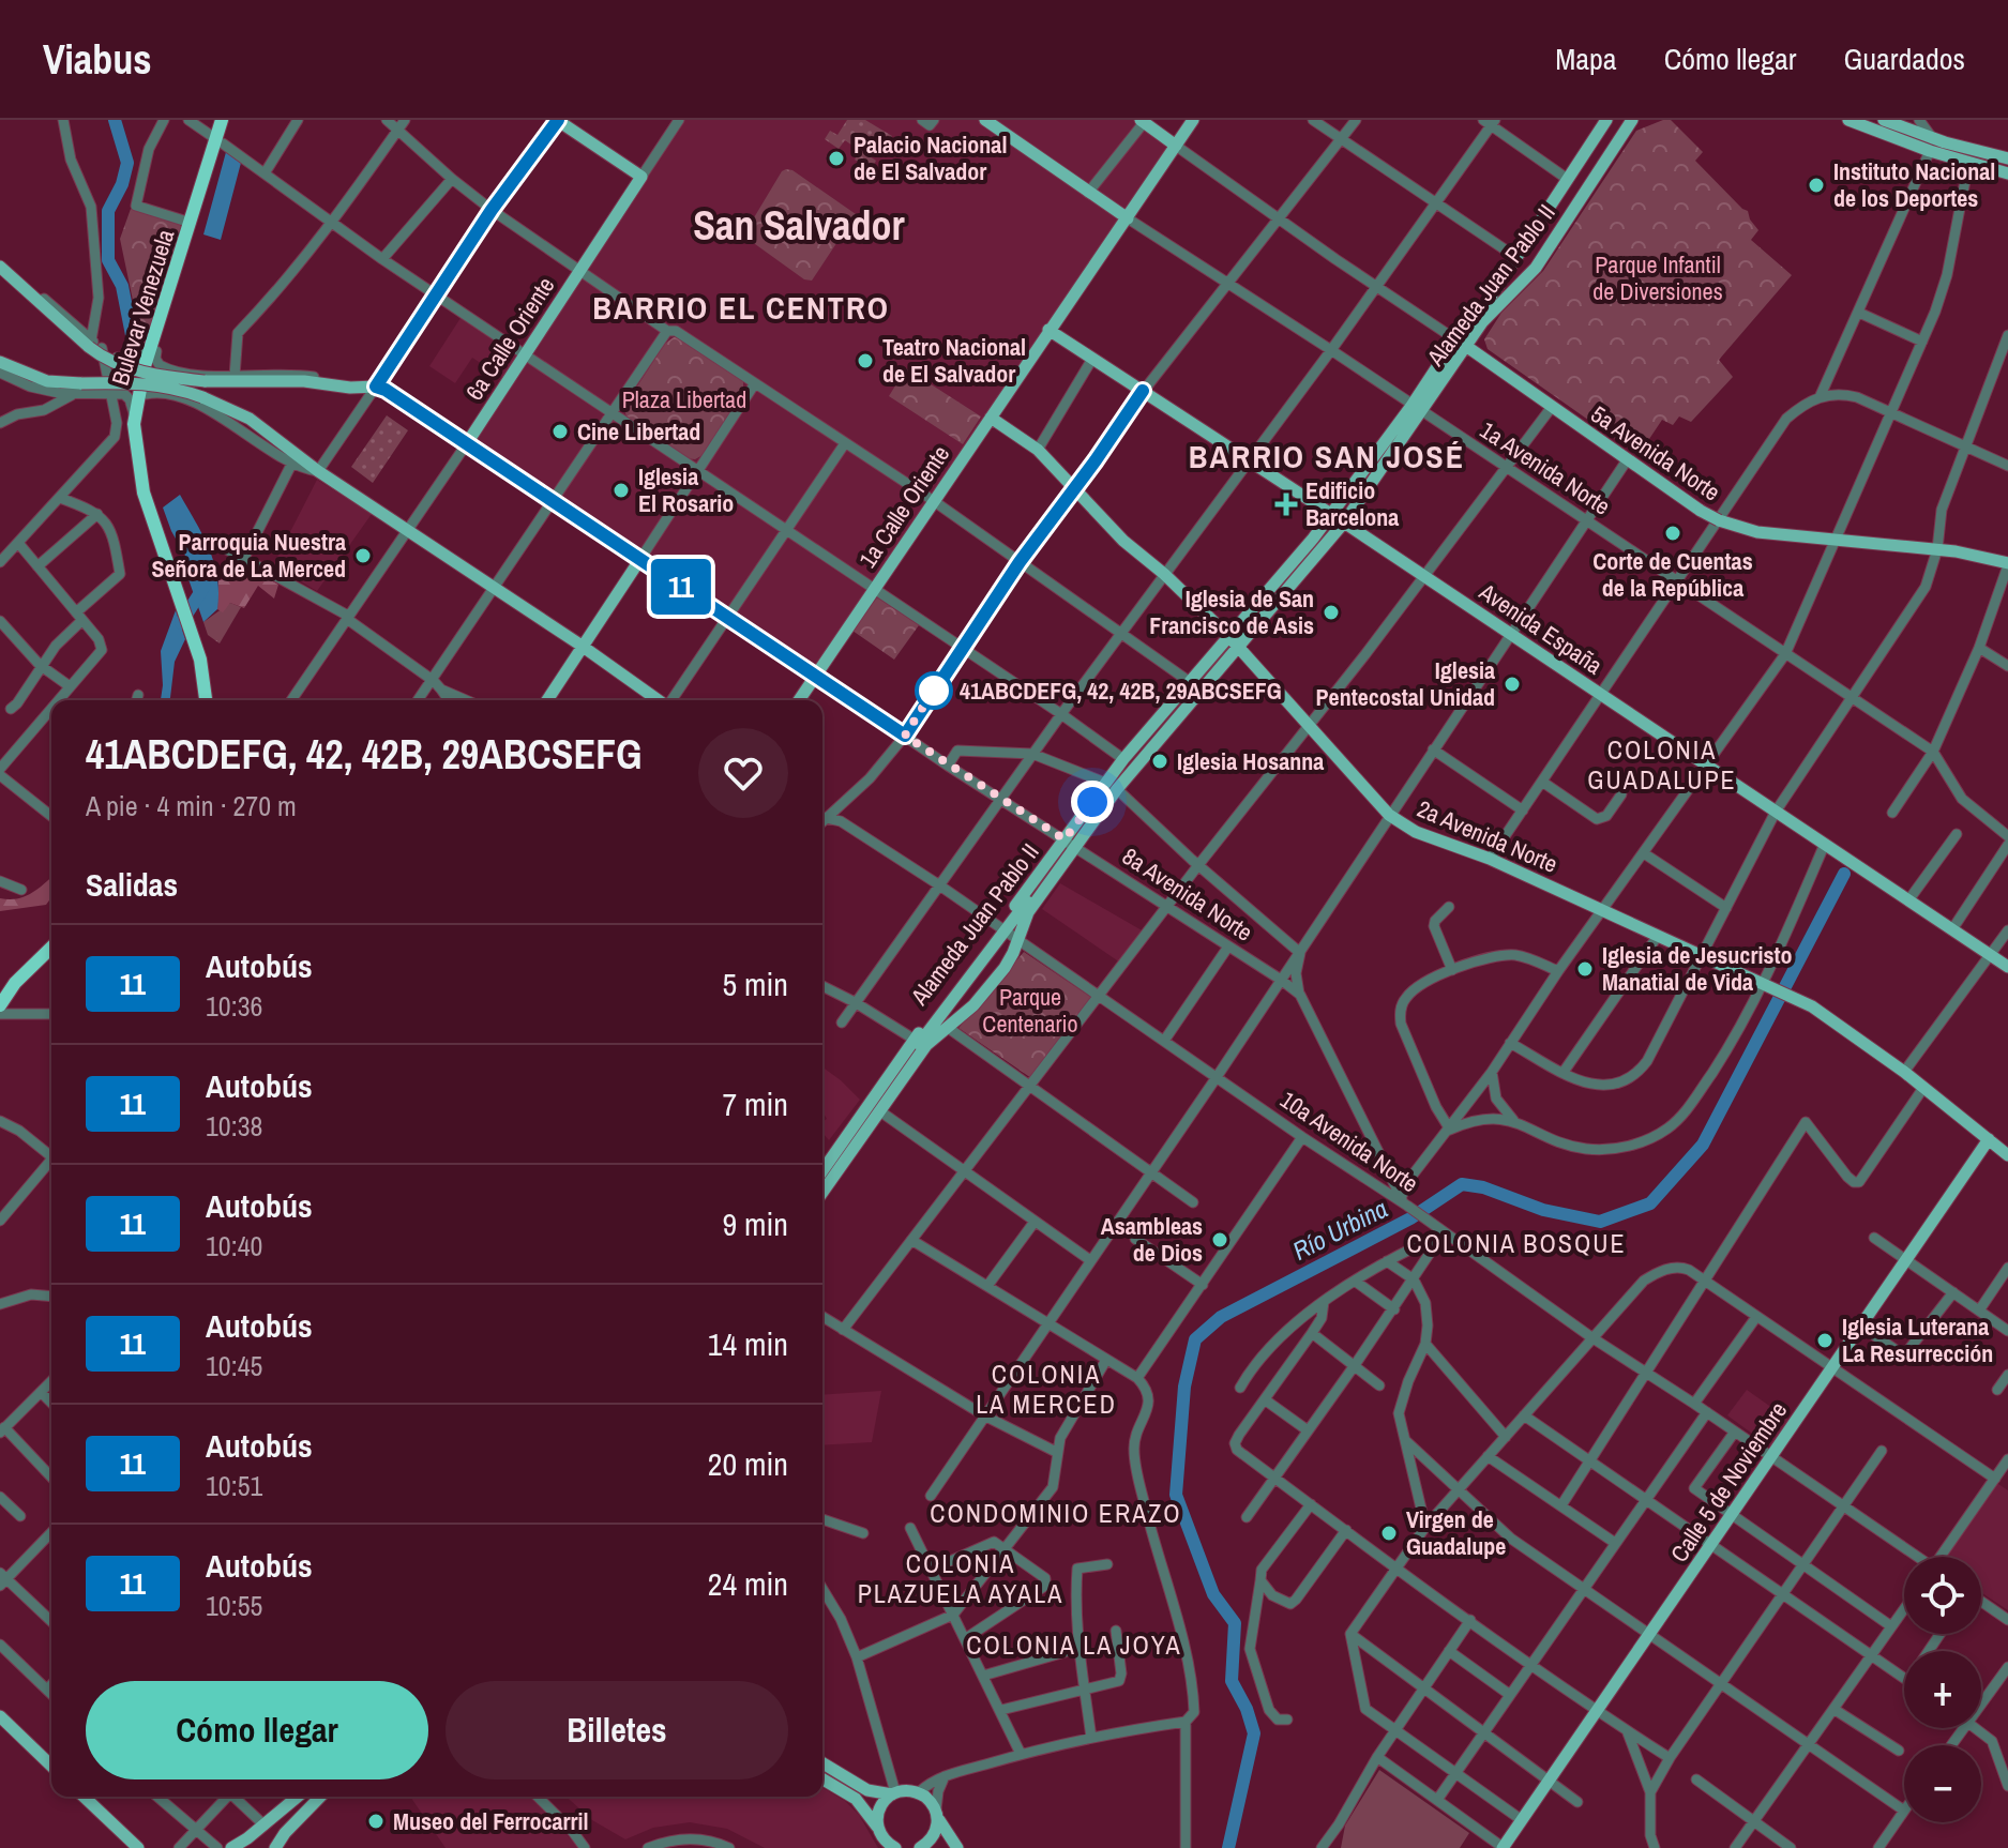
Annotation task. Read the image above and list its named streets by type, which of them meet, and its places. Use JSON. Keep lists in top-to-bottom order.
{
  "streets": {
    "highway": ["Bulevar Venezuela"],
    "main road": [
      "Alameda Juan Pablo II",
      "6a Calle Oriente",
      "5a Avenida Norte",
      "1a Avenida Norte",
      "1a Calle Oriente",
      "Avenida España",
      "2a Avenida Norte",
      "8a Avenida Norte",
      "Calle 5 de Noviembre"
    ],
    "street": ["10a Avenida Norte"]
  },
  "crossings": [
    ["Alameda Juan Pablo II", "5a Avenida Norte"],
    ["Alameda Juan Pablo II", "1a Avenida Norte"],
    ["Alameda Juan Pablo II", "Avenida España"],
    ["Alameda Juan Pablo II", "2a Avenida Norte"],
    ["Alameda Juan Pablo II", "8a Avenida Norte"],
    ["Alameda Juan Pablo II", "10a Avenida Norte"],
    ["6a Calle Oriente", "8a Avenida Norte"],
    ["1a Avenida Norte", "1a Calle Oriente"],
    ["1a Calle Oriente", "Avenida España"],
    ["1a Calle Oriente", "2a Avenida Norte"],
    ["1a Calle Oriente", "8a Avenida Norte"],
    ["2a Avenida Norte", "Calle 5 de Noviembre"],
    ["8a Avenida Norte", "10a Avenida Norte"],
    ["10a Avenida Norte", "Calle 5 de Noviembre"]
  ],
  "districts": [
    "San Salvador",
    "BARRIO EL CENTRO",
    "BARRIO SAN JOSÉ",
    "COLONIA GUADALUPE",
    "COLONIA BOSQUE",
    "COLONIA LA MERCED",
    "CONDOMINIO ERAZO",
    "COLONIA PLAZUELA AYALA",
    "COLONIA LA JOYA"
  ],
  "water": ["Río Urbina"],
  "parks": ["Parque Infantil de Diversiones", "Plaza Libertad", "Parque Centenario"],
  "places": {
    "other": [
      "Palacio Nacional de El Salvador",
      "Instituto Nacional de los Deportes",
      "Teatro Nacional de El Salvador",
      "Cine Libertad",
      "Iglesia El Rosario",
      "Corte de Cuentas de la República",
      "Parroquia Nuestra Señora de La Merced",
      "Iglesia de San Francisco de Asis",
      "Iglesia Pentecostal Unidad",
      "41ABCDEFG, 42, 42B, 29ABCSEFG",
      "Iglesia Hosanna",
      "Iglesia de Jesucristo Manatial de Vida",
      "Asambleas de Dios",
      "Iglesia Luterana La Resurrección",
      "Virgen de Guadalupe",
      "Museo del Ferrocarril"
    ],
    "health": ["Edificio Barcelona"]
  },
  "lines": ["bus line 11"],
  "page": {
    "header": "Viabus",
    "nav": ["Mapa", "Cómo llegar", "Guardados"],
    "on_map": "11",
    "heading": [
      ["41ABCDEFG, 42, 42B, 29ABCSEFG", "A pie · 4 min · 270 m"],
      "Salidas"
    ],
    "list": [
      {
        "mark": "11",
        "name": "Autobús",
        "note": "10:36",
        "value": "5 min"
      },
      {
        "mark": "11",
        "name": "Autobús",
        "note": "10:38",
        "value": "7 min"
      },
      {
        "mark": "11",
        "name": "Autobús",
        "note": "10:40",
        "value": "9 min"
      },
      {
        "mark": "11",
        "name": "Autobús",
        "note": "10:45",
        "value": "14 min"
      },
      {
        "mark": "11",
        "name": "Autobús",
        "note": "10:51",
        "value": "20 min"
      },
      {
        "mark": "11",
        "name": "Autobús",
        "note": "10:55",
        "value": "24 min"
      }
    ],
    "map_buttons": ["+", "−"],
    "buttons": ["Cómo llegar", "Billetes"]
  }
}
